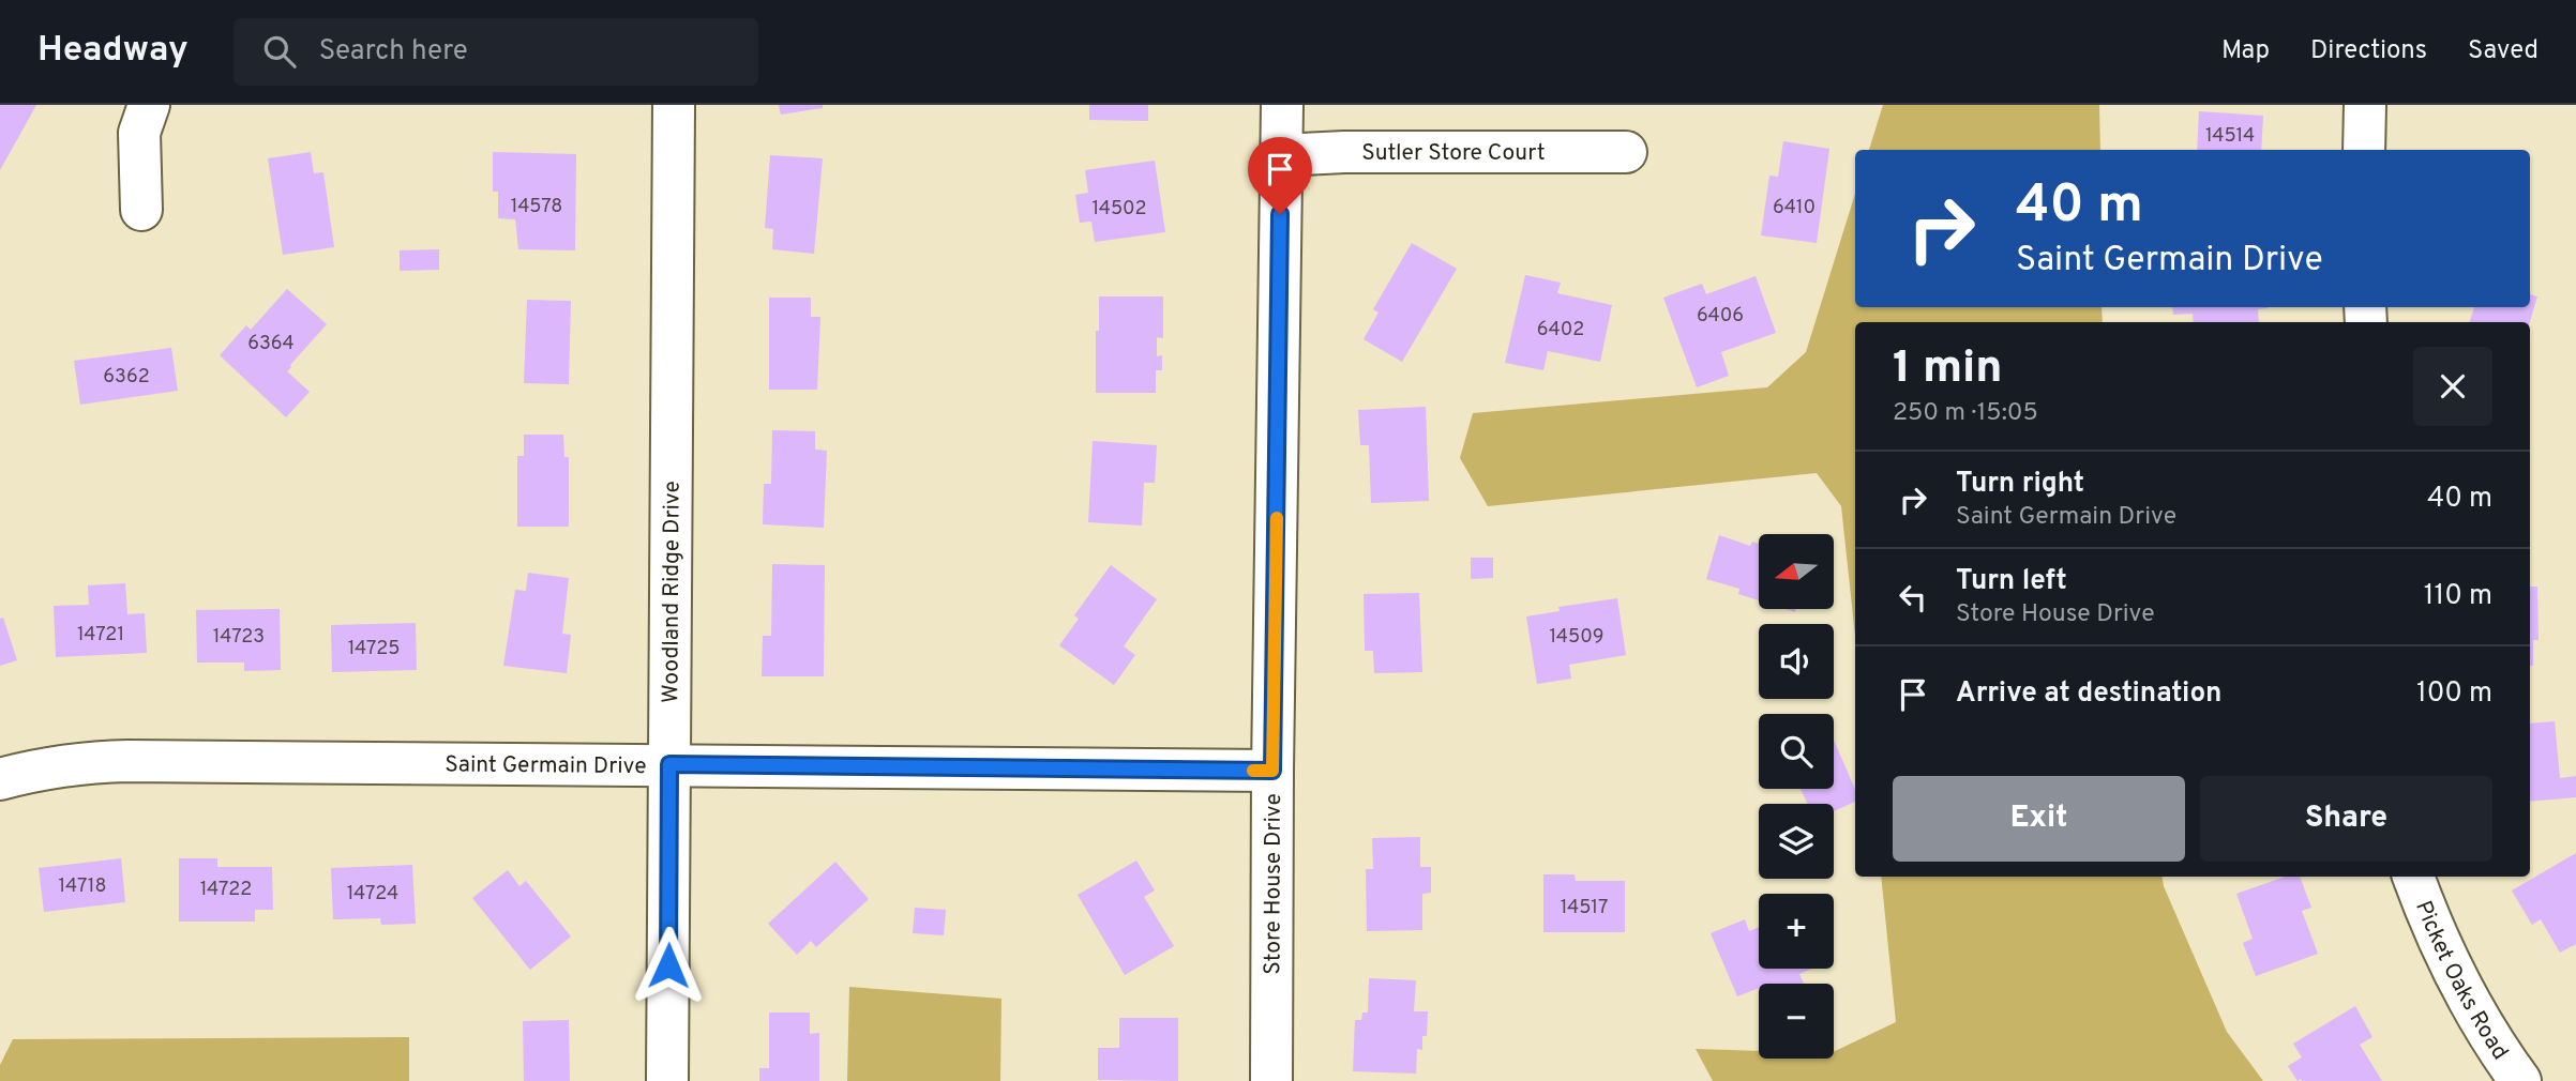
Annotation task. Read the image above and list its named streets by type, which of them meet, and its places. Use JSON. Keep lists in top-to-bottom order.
{
  "streets": {
    "street": [
      "Sutler Store Court",
      "Woodland Ridge Drive",
      "Saint Germain Drive",
      "Store House Drive",
      "Picket Oaks Road"
    ]
  },
  "crossings": [
    ["Sutler Store Court", "Store House Drive"],
    ["Woodland Ridge Drive", "Saint Germain Drive"],
    ["Saint Germain Drive", "Store House Drive"]
  ],
  "house_numbers": [
    "14514",
    "14578",
    "6410",
    "14502",
    "6406",
    "6402",
    "6364",
    "6362",
    "14721",
    "14723",
    "14509",
    "14725",
    "14718",
    "14722",
    "14724",
    "14517"
  ],
  "north": "left",
  "page": {
    "header": "Headway",
    "search": "Search here",
    "nav": ["Map", "Directions", "Saved"],
    "turn": ["40 m", "Saint Germain Drive"],
    "heading": ["1 min", "250 m · 15:05"],
    "list": [
      {
        "name": "Turn right",
        "note": "Saint Germain Drive",
        "value": "40 m"
      },
      {
        "name": "Turn left",
        "note": "Store House Drive",
        "value": "110 m"
      },
      {
        "name": "Arrive at destination",
        "value": "100 m"
      }
    ],
    "map_buttons": ["+", "−"],
    "buttons": ["Exit", "Share"]
  }
}
